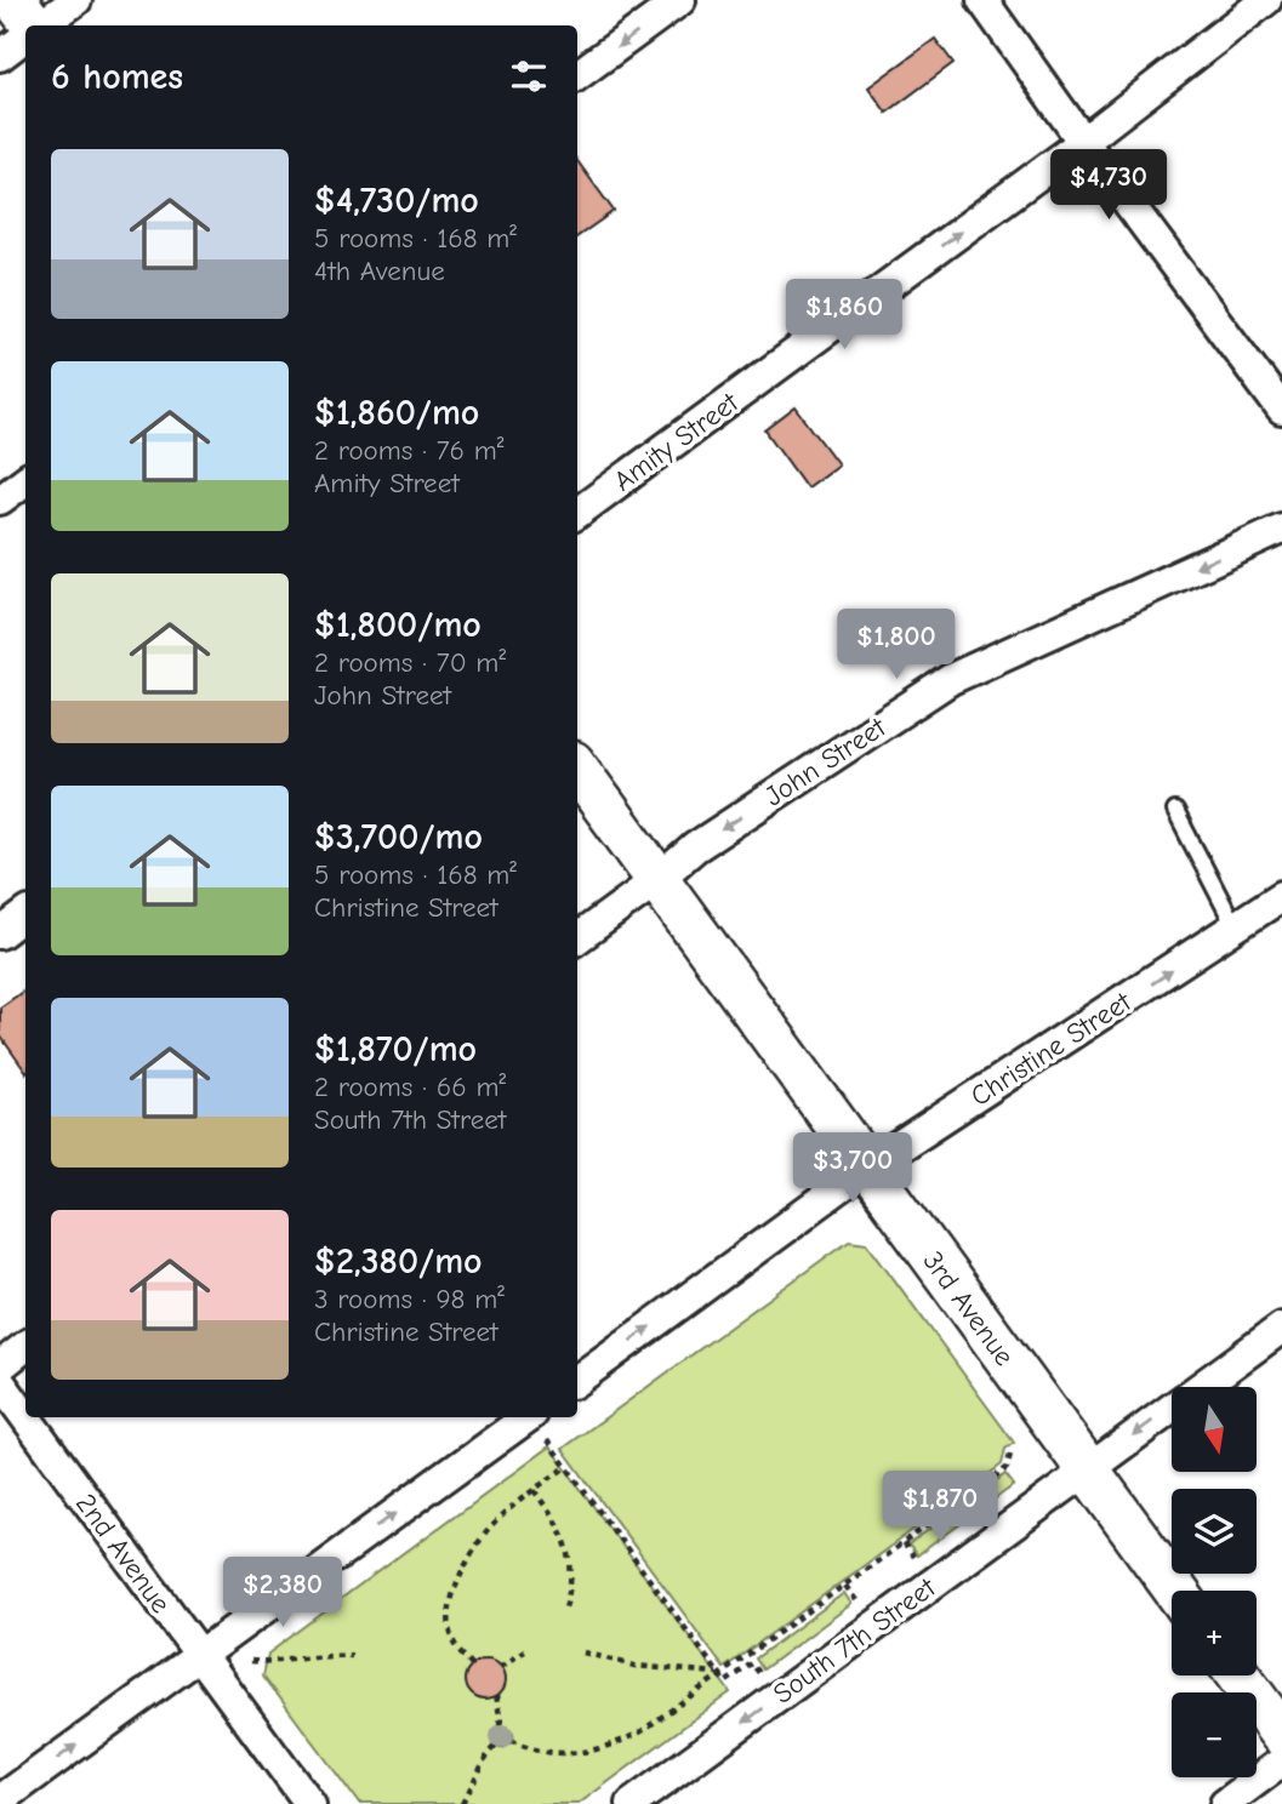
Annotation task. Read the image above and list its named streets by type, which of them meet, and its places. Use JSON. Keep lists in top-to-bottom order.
{
  "streets": {
    "street": [
      "Amity Street",
      "John Street",
      "Christine Street",
      "3rd Avenue",
      "2nd Avenue",
      "South 7th Street"
    ]
  },
  "crossings": [
    ["John Street", "3rd Avenue"],
    ["Christine Street", "3rd Avenue"],
    ["3rd Avenue", "South 7th Street"]
  ],
  "one_way": [
    "Amity Street",
    "John Street",
    "Christine Street",
    "South 7th Street"
  ],
  "north": "bottom",
  "page": {
    "heading": "6 homes",
    "list": [
      {
        "name": "$4,730/mo",
        "note": "5 rooms · 168 m² · 4th Avenue"
      },
      {
        "name": "$1,860/mo",
        "note": "2 rooms · 76 m² · Amity Street"
      },
      {
        "name": "$1,800/mo",
        "note": "2 rooms · 70 m² · John Street"
      },
      {
        "name": "$3,700/mo",
        "note": "5 rooms · 168 m² · Christine Street"
      },
      {
        "name": "$1,870/mo",
        "note": "2 rooms · 66 m² · South 7th Street"
      },
      {
        "name": "$2,380/mo",
        "note": "3 rooms · 98 m² · Christine Street"
      }
    ],
    "price": [
      "$4,730",
      "$1,860",
      "$1,800",
      "$3,700",
      "$1,870",
      "$2,380"
    ],
    "map_buttons": ["+", "−"]
  }
}
